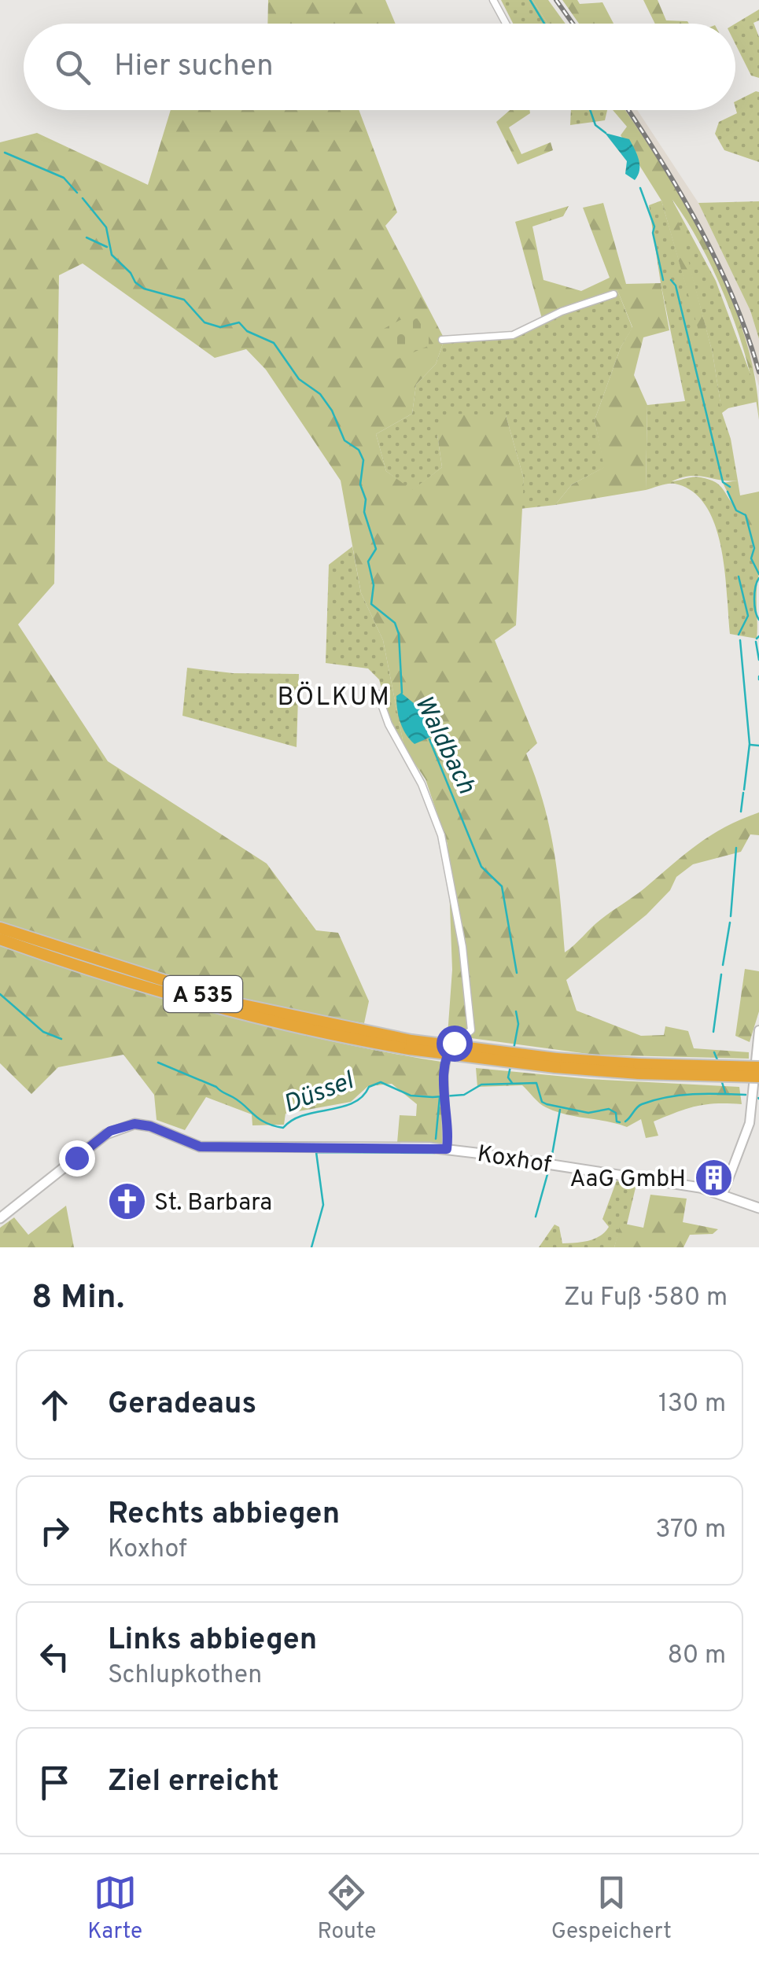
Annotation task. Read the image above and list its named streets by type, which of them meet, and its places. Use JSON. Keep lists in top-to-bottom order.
{
  "streets": {
    "highway": ["A 535"],
    "main road": ["Koxhof"]
  },
  "districts": ["BÖLKUM"],
  "water": ["Waldbach", "Düssel"],
  "places": {
    "building": ["AaG GmbH"],
    "church": ["St. Barbara"]
  },
  "page": {
    "search": "Hier suchen",
    "heading": ["8 Min.", "Zu Fuß · 580 m"],
    "list": [
      ["Geradeaus", "130 m"],
      ["Rechts abbiegen", "Koxhof", "370 m"],
      ["Links abbiegen", "Schlupkothen", "80 m"],
      "Ziel erreicht"
    ],
    "nav": ["Karte", "Route", "Gespeichert"]
  }
}
